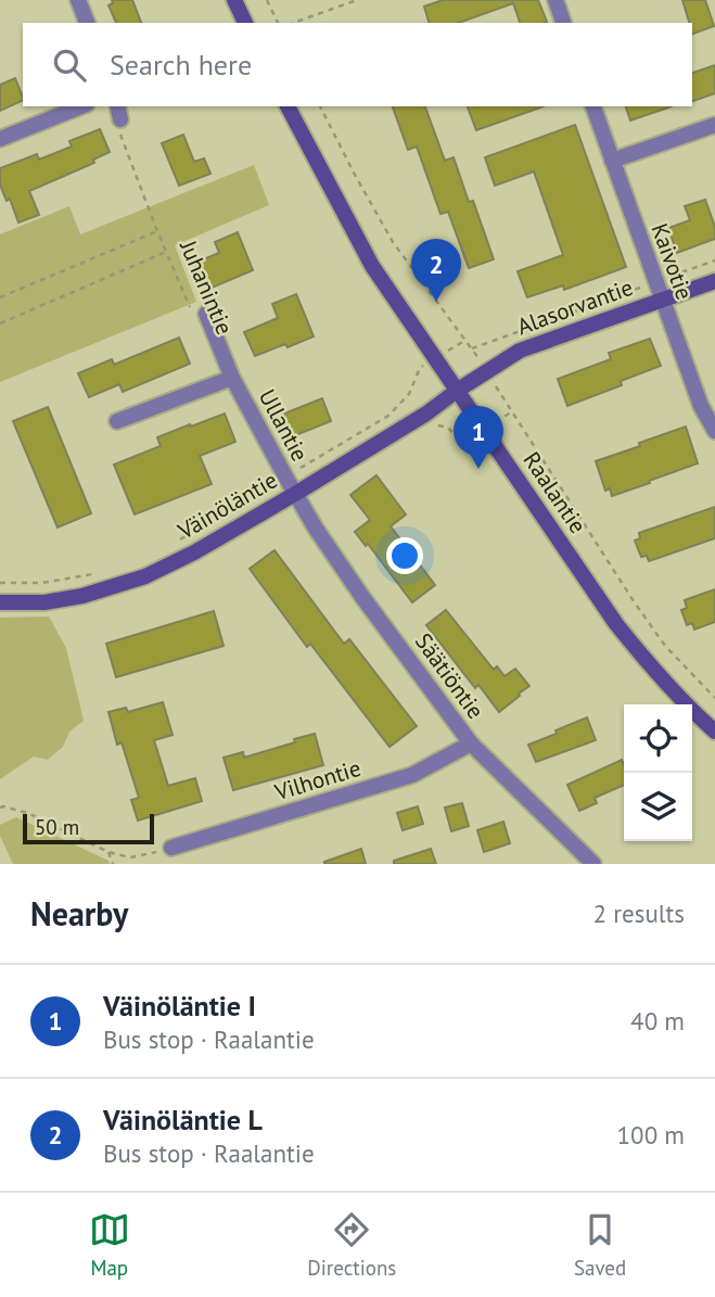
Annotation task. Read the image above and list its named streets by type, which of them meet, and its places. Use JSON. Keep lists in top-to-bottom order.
{
  "streets": {
    "street": [
      "Kaivotie",
      "Alasorvantie",
      "Ullantie",
      "Raalantie",
      "Väinöläntie",
      "Säätiöntie",
      "Vilhontie"
    ],
    "path": ["Juhanintie"]
  },
  "crossings": [
    ["Kaivotie", "Alasorvantie"],
    ["Juhanintie", "Ullantie"],
    ["Alasorvantie", "Raalantie"],
    ["Alasorvantie", "Väinöläntie"],
    ["Ullantie", "Väinöläntie"],
    ["Ullantie", "Säätiöntie"],
    ["Raalantie", "Väinöläntie"],
    ["Väinöläntie", "Säätiöntie"],
    ["Säätiöntie", "Vilhontie"]
  ],
  "scale_bar": "50 m",
  "page": {
    "search": "Search here",
    "pins": ["2", "1"],
    "scale": "50 m",
    "heading": ["Nearby", "2 results"],
    "list": [
      {
        "mark": "1",
        "name": "Väinöläntie I",
        "note": "Bus stop · Raalantie",
        "value": "40 m"
      },
      {
        "mark": "2",
        "name": "Väinöläntie L",
        "note": "Bus stop · Raalantie",
        "value": "100 m"
      }
    ],
    "nav": ["Map", "Directions", "Saved"]
  }
}
